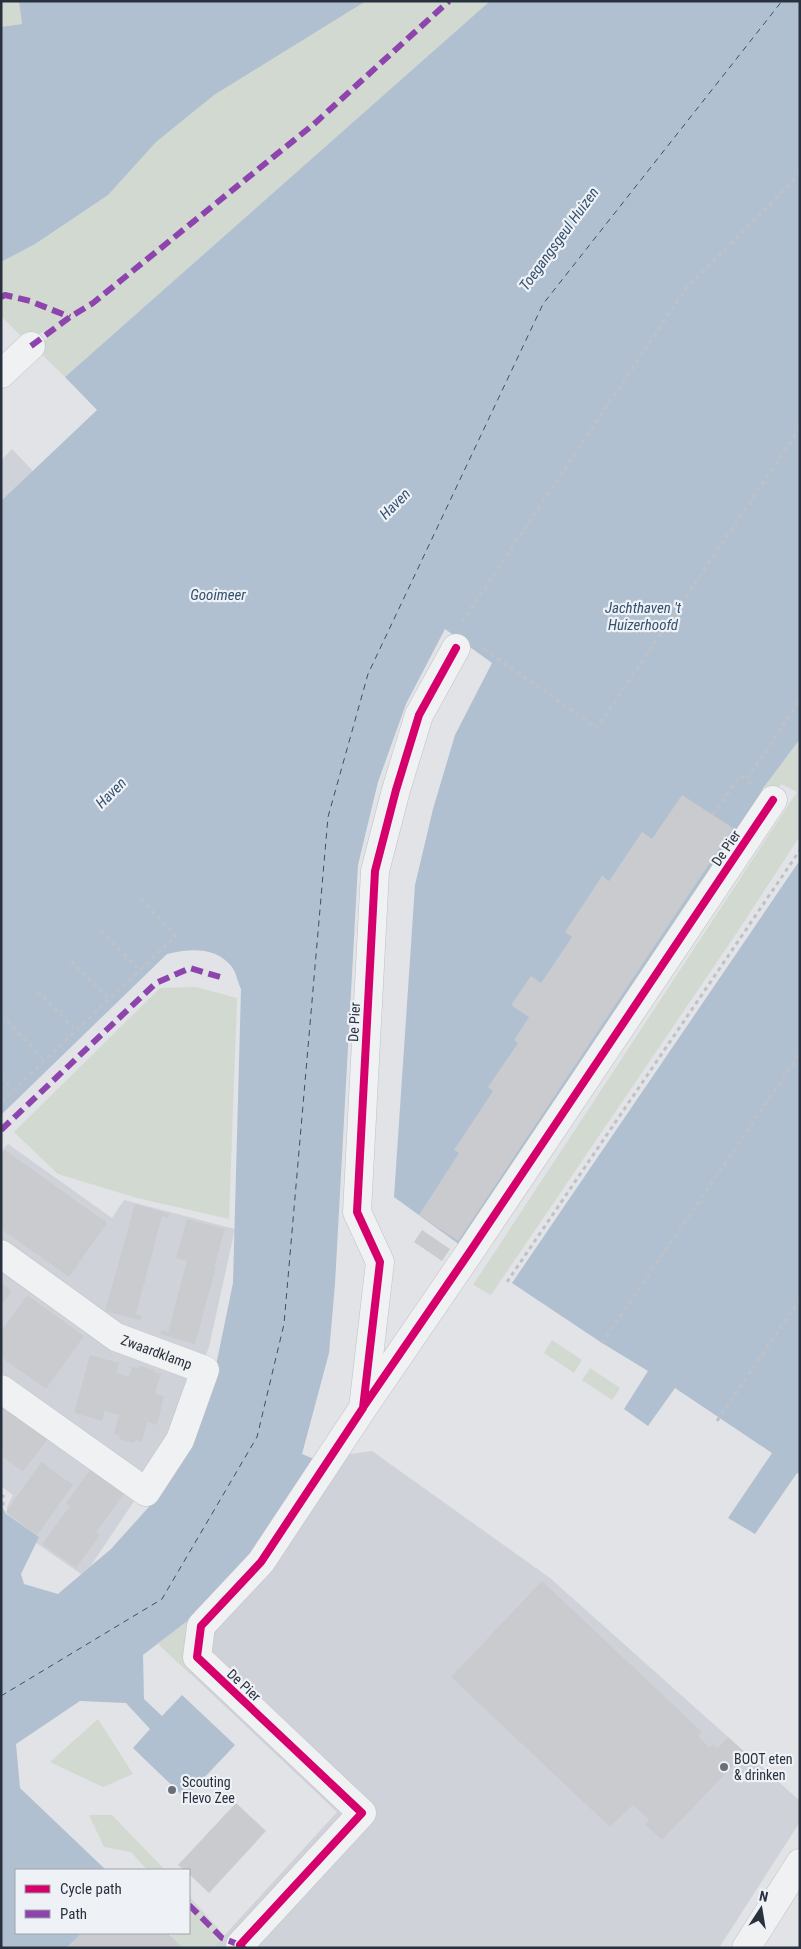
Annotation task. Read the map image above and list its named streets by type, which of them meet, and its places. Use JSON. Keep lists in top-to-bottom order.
{
  "streets": {
    "street": ["De Pier", "Zwaardklamp"]
  },
  "water": [
    "Toegangsgeul Huizen",
    "Haven",
    "Gooimeer",
    "Jachthaven 't Huizerhoofd"
  ],
  "places": ["BOOT eten & drinken", "Scouting Flevo Zee"],
  "legend": ["Cycle path", "Path"],
  "north": "top"
}
